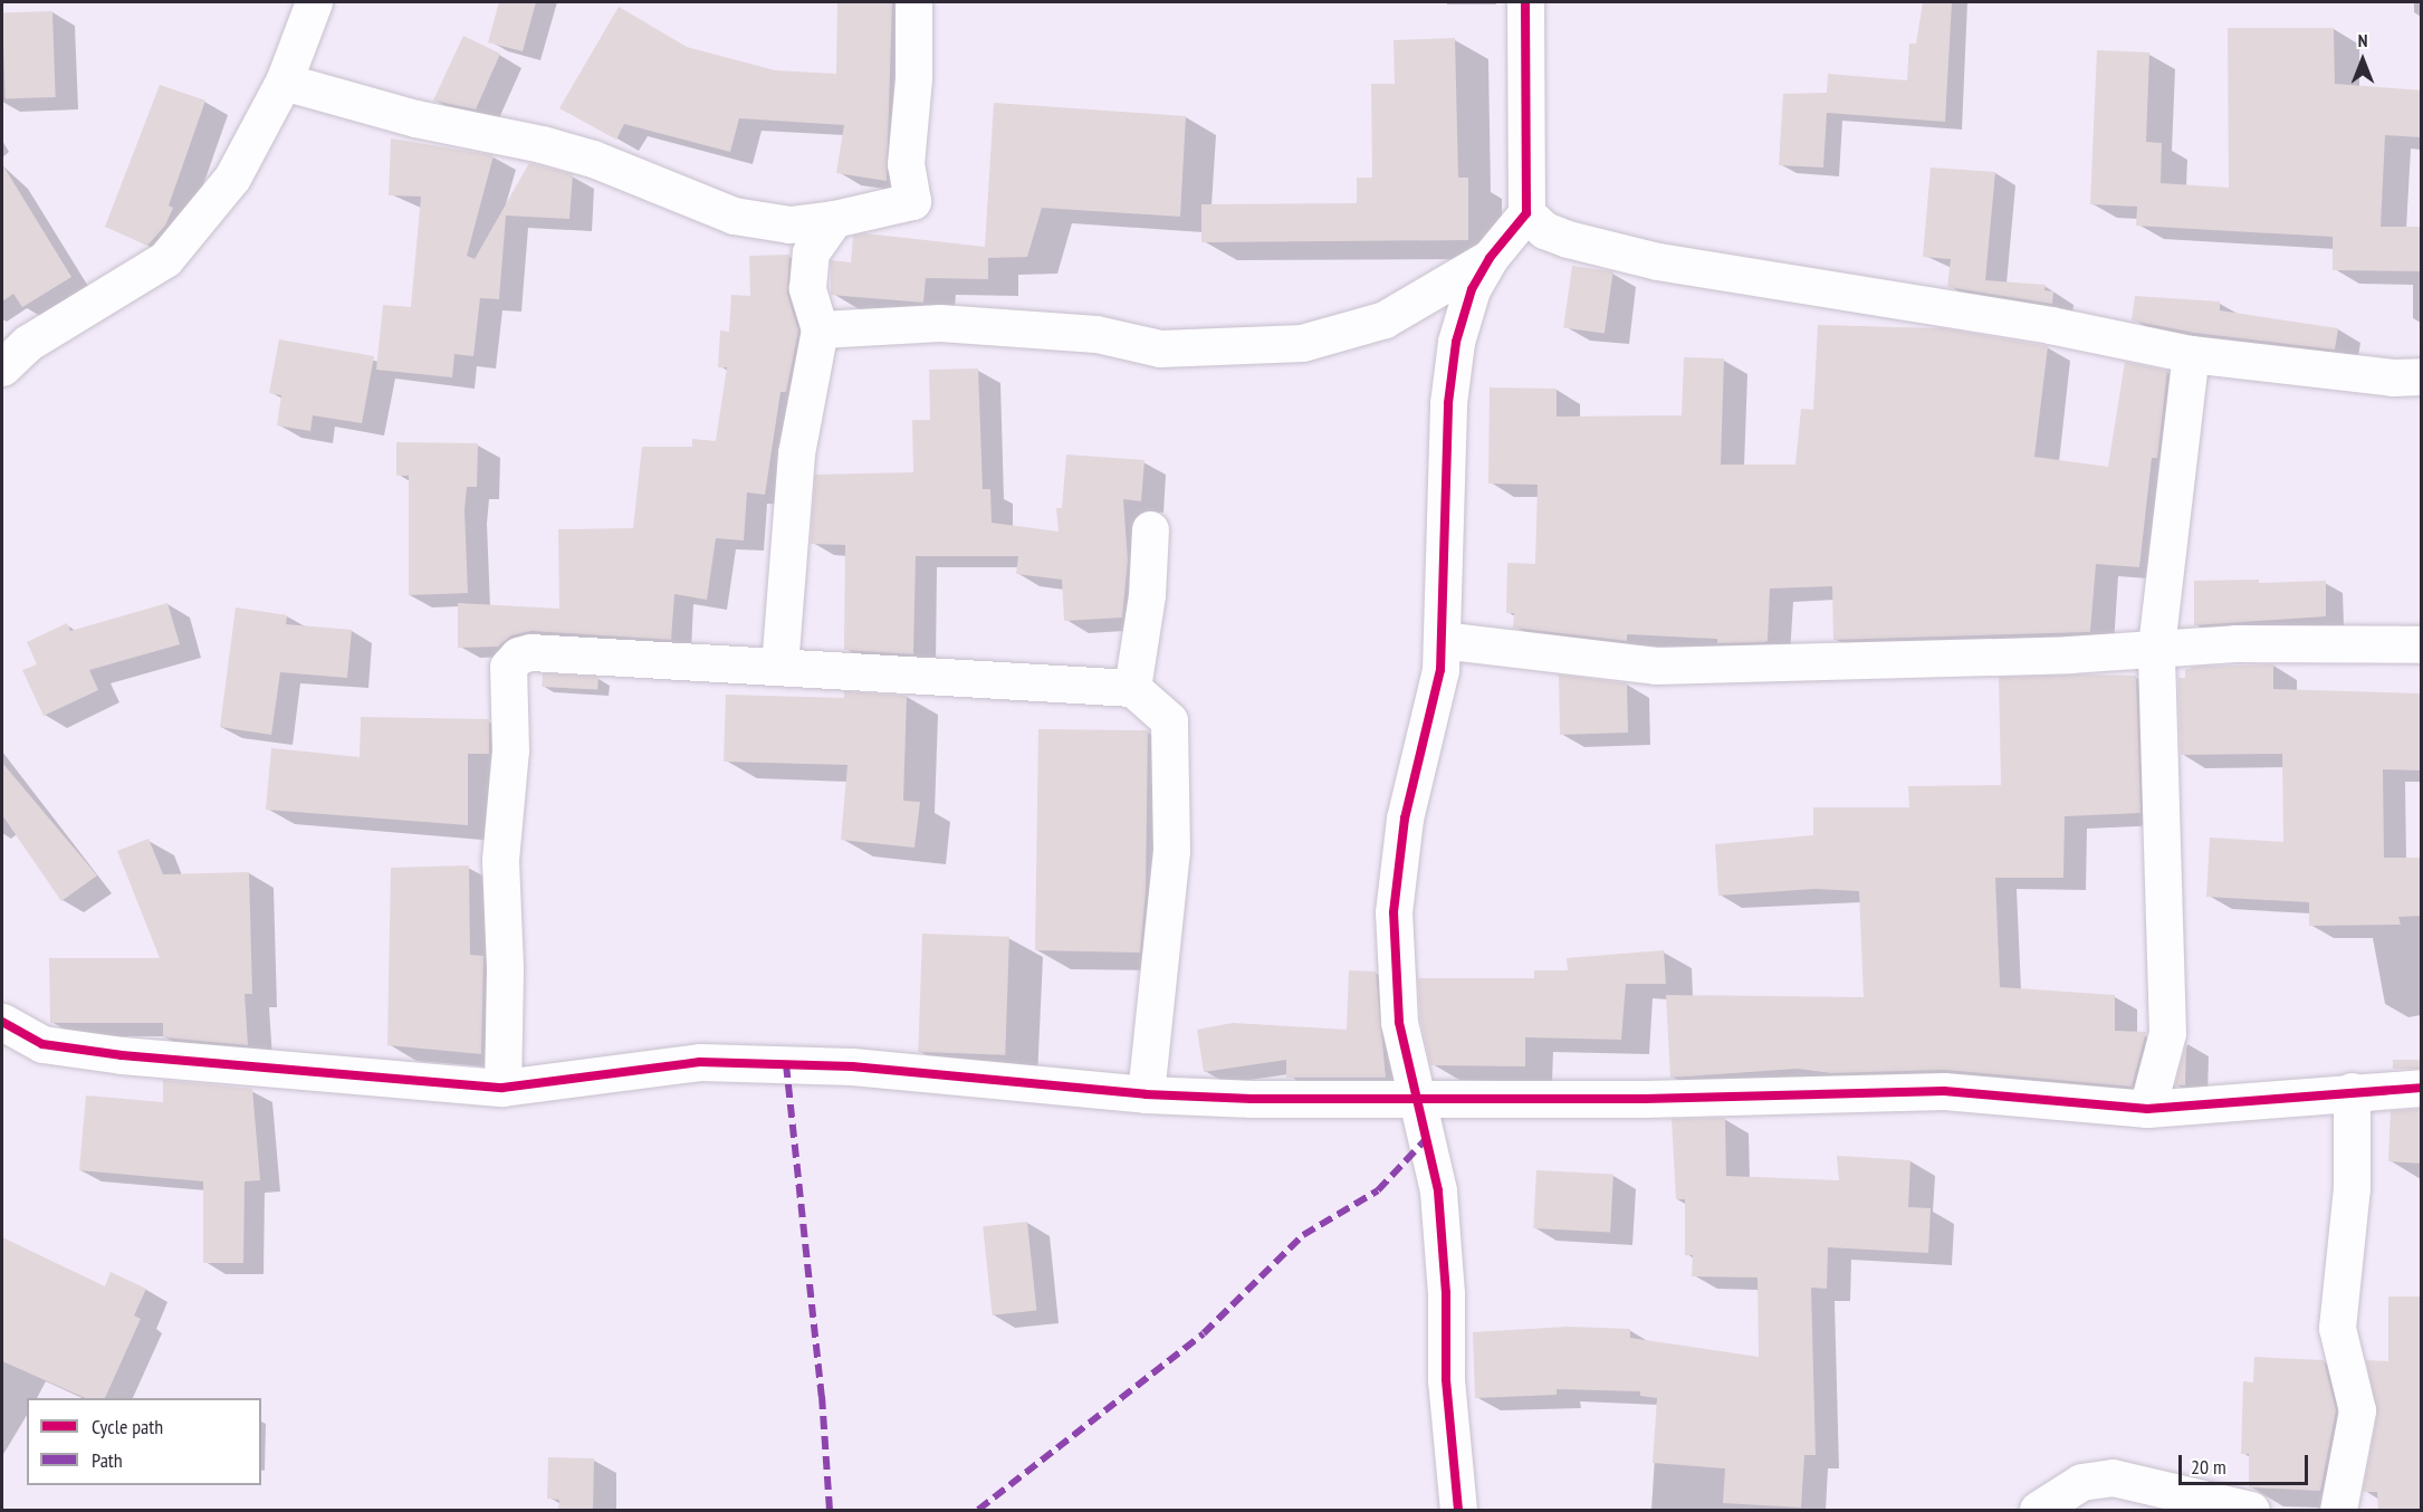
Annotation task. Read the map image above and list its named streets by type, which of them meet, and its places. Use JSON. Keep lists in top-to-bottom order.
{
  "legend": ["Cycle path", "Path"],
  "scale_bar": "20 m",
  "north": "top"
}
